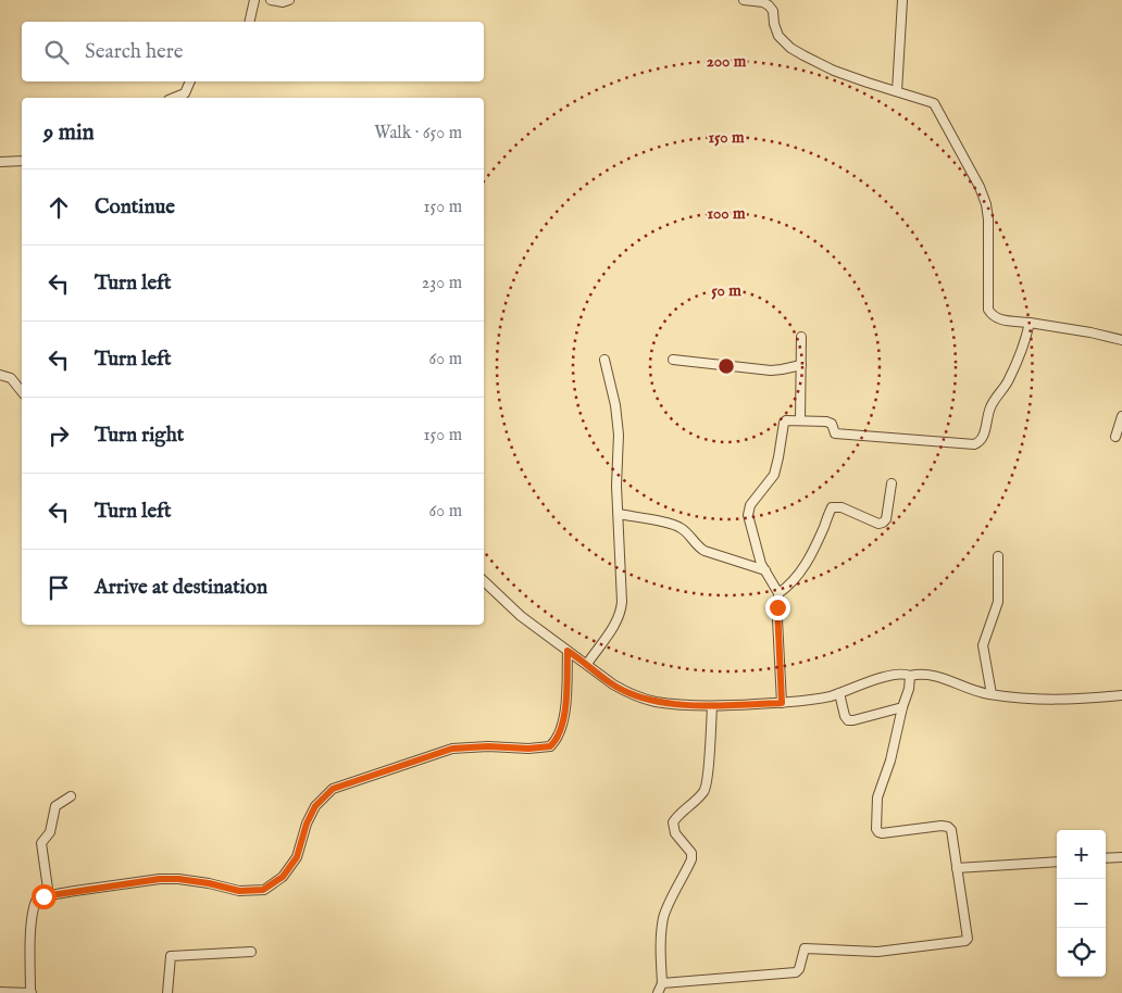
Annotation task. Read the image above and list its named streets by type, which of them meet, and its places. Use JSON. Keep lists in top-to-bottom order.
{
  "page": {
    "search": "Search here",
    "heading": ["9 min", "Walk · 650 m"],
    "list": [
      ["Continue", "150 m"],
      ["Turn left", "230 m"],
      ["Turn left", "60 m"],
      ["Turn right", "150 m"],
      ["Turn left", "60 m"],
      "Arrive at destination"
    ],
    "map_buttons": ["+", "−"]
  },
  "rings": [
    "200 m",
    "150 m",
    "100 m",
    "50 m"
  ]
}
